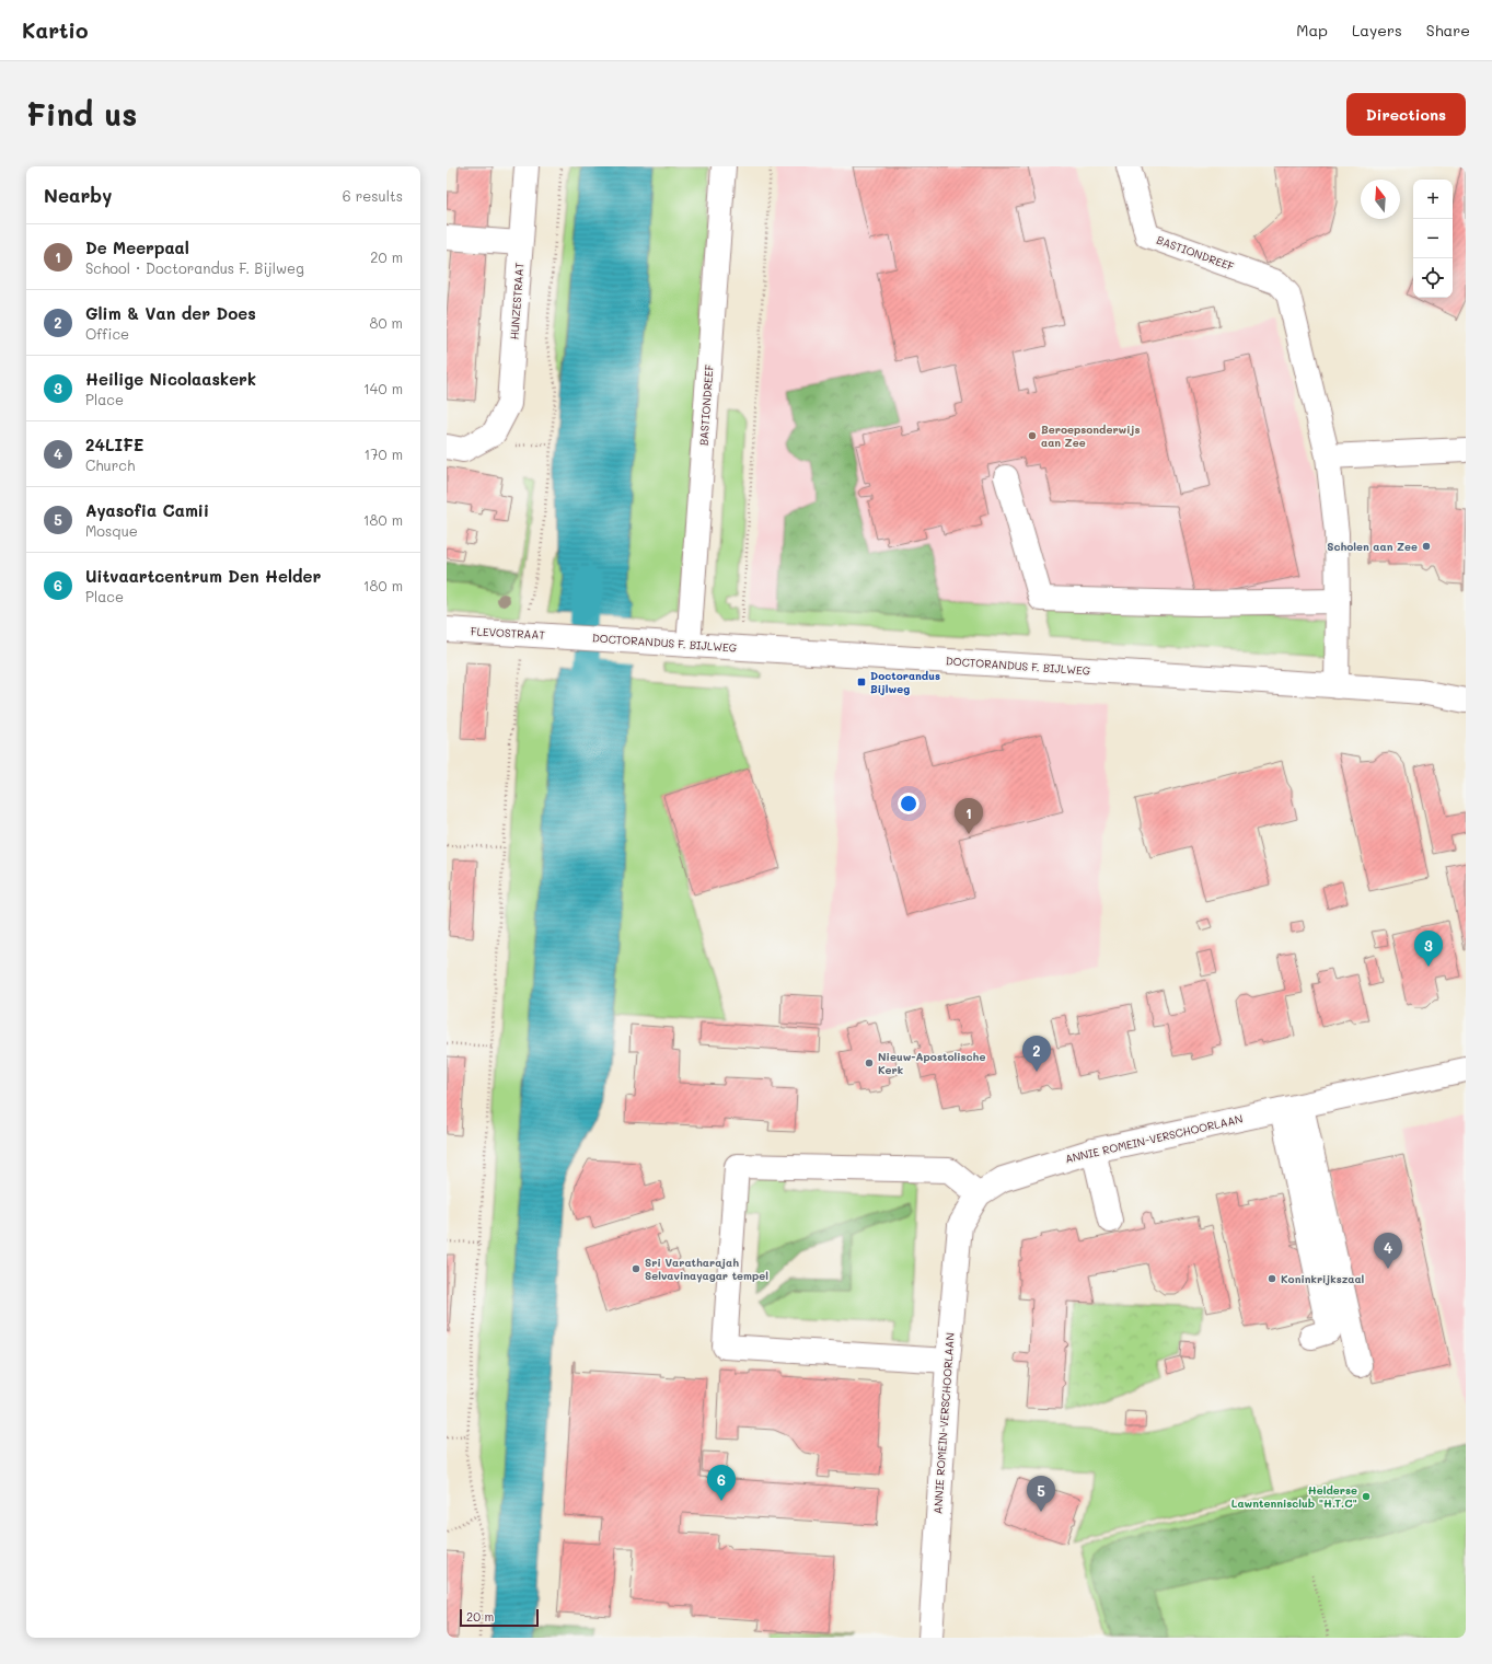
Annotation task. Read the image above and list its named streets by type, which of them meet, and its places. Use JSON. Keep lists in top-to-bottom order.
{
  "streets": {
    "street": [
      "BASTIONDREEF",
      "HUNZESTRAAT",
      "FLEVOSTRAAT",
      "DOCTORANDUS F. BIJLWEG",
      "ANNIE ROMEIN-VERSCHOORLAAN"
    ]
  },
  "crossings": [
    ["BASTIONDREEF", "DOCTORANDUS F. BIJLWEG"],
    ["FLEVOSTRAAT", "DOCTORANDUS F. BIJLWEG"]
  ],
  "places": {
    "other": [
      "Beroepsonderwijs aan Zee",
      "Scholen aan Zee",
      "Nieuw-Apostolische Kerk",
      "Sri Varatharajah Selvavinayagar tempel",
      "Koninkrijkszaal",
      "Helderse Lawntennisclub \"H.T.C\""
    ],
    "transit": ["Doctorandus Bijlweg"]
  },
  "scale_bar": "20 m",
  "north": "top",
  "page": {
    "header": "Kartio",
    "nav": ["Map", "Layers", "Share"],
    "buttons": "Directions",
    "title": "Find us",
    "heading": ["Nearby", "6 results"],
    "map_buttons": ["+", "−"],
    "list": [
      {
        "mark": "1",
        "name": "De Meerpaal",
        "note": "School · Doctorandus F. Bijlweg",
        "value": "20 m"
      },
      {
        "mark": "2",
        "name": "Glim & Van der Does",
        "note": "Office",
        "value": "80 m"
      },
      {
        "mark": "3",
        "name": "Heilige Nicolaaskerk",
        "note": "Place",
        "value": "140 m"
      },
      {
        "mark": "4",
        "name": "24LIFE",
        "note": "Church",
        "value": "170 m"
      },
      {
        "mark": "5",
        "name": "Ayasofia Camii",
        "note": "Mosque",
        "value": "180 m"
      },
      {
        "mark": "6",
        "name": "Uitvaartcentrum Den Helder",
        "note": "Place",
        "value": "180 m"
      }
    ],
    "pins": [
      "1",
      "3",
      "2",
      "4",
      "6",
      "5"
    ],
    "scale": "20 m"
  }
}
